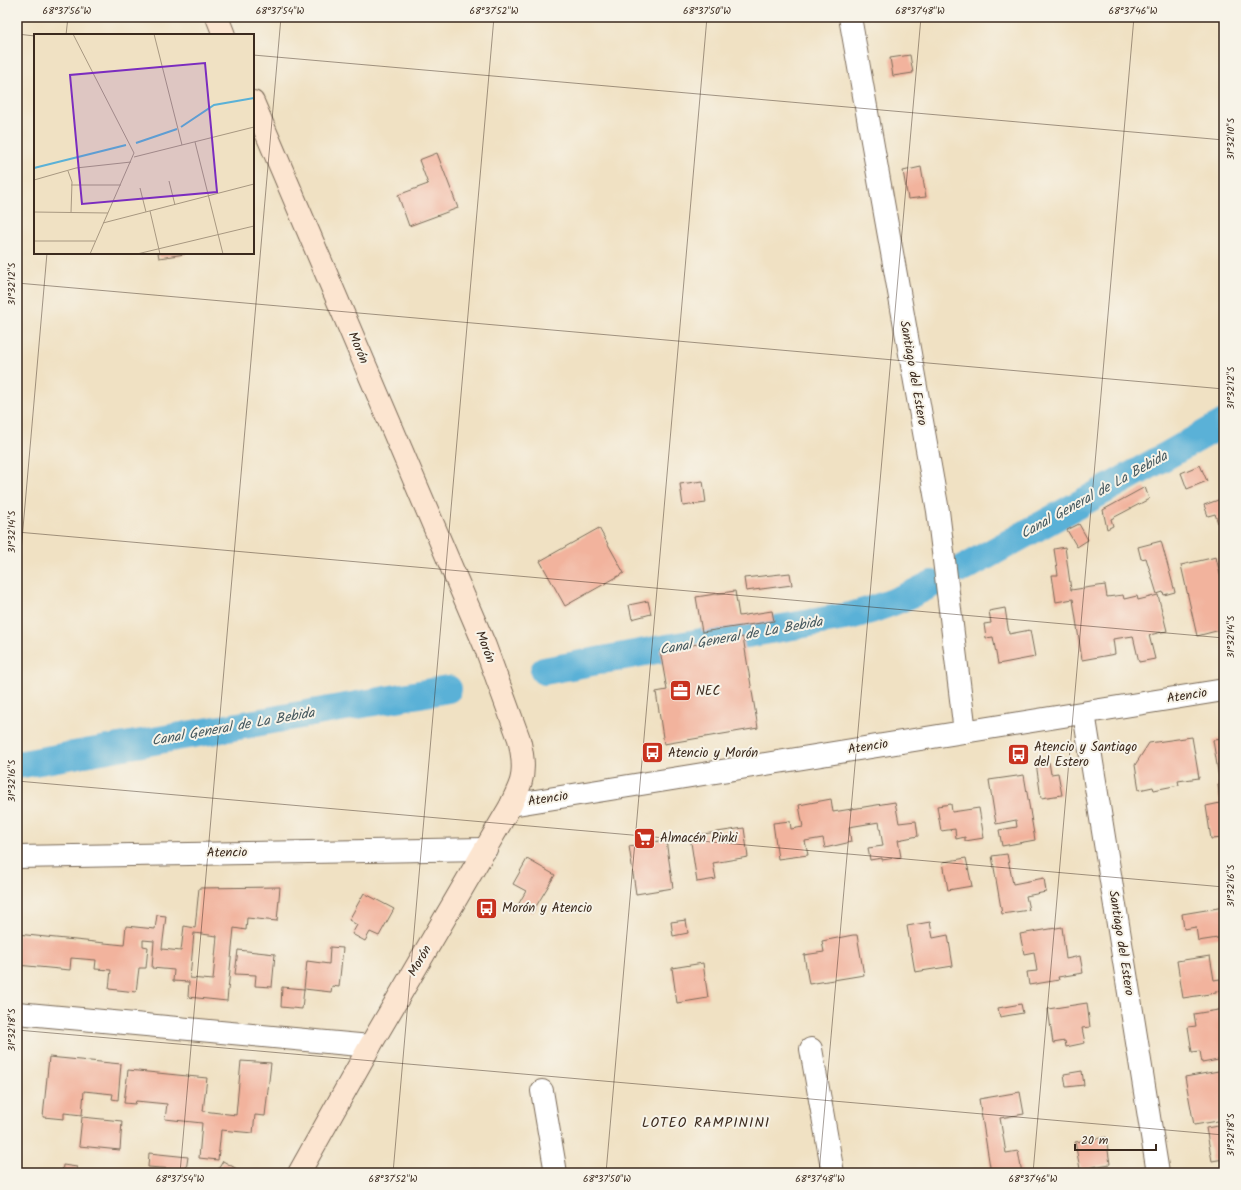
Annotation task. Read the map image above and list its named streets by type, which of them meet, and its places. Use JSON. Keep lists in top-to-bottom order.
{
  "streets": {
    "street": ["Morón", "Santiago del Estero", "Atencio"]
  },
  "crossings": [
    ["Morón", "Atencio"],
    ["Santiago del Estero", "Atencio"]
  ],
  "districts": ["LOTEO RAMPININI"],
  "water": ["Canal General de La Bebida"],
  "places": {
    "office": ["NEC"],
    "bus stop": ["Atencio y Morón", "Atencio y Santiago del Estero", "Morón y Atencio"],
    "supermarket": ["Almacén Pinki"]
  },
  "scale_bar": "20 m",
  "coordinates": [
    "68°37'56\"W",
    "68°37'54\"W",
    "68°37'52\"W",
    "68°37'50\"W",
    "68°37'48\"W",
    "68°37'46\"W",
    "31°32'10\"S",
    "31°32'12\"S",
    "31°32'14\"S",
    "31°32'16\"S",
    "31°32'18\"S"
  ]
}
